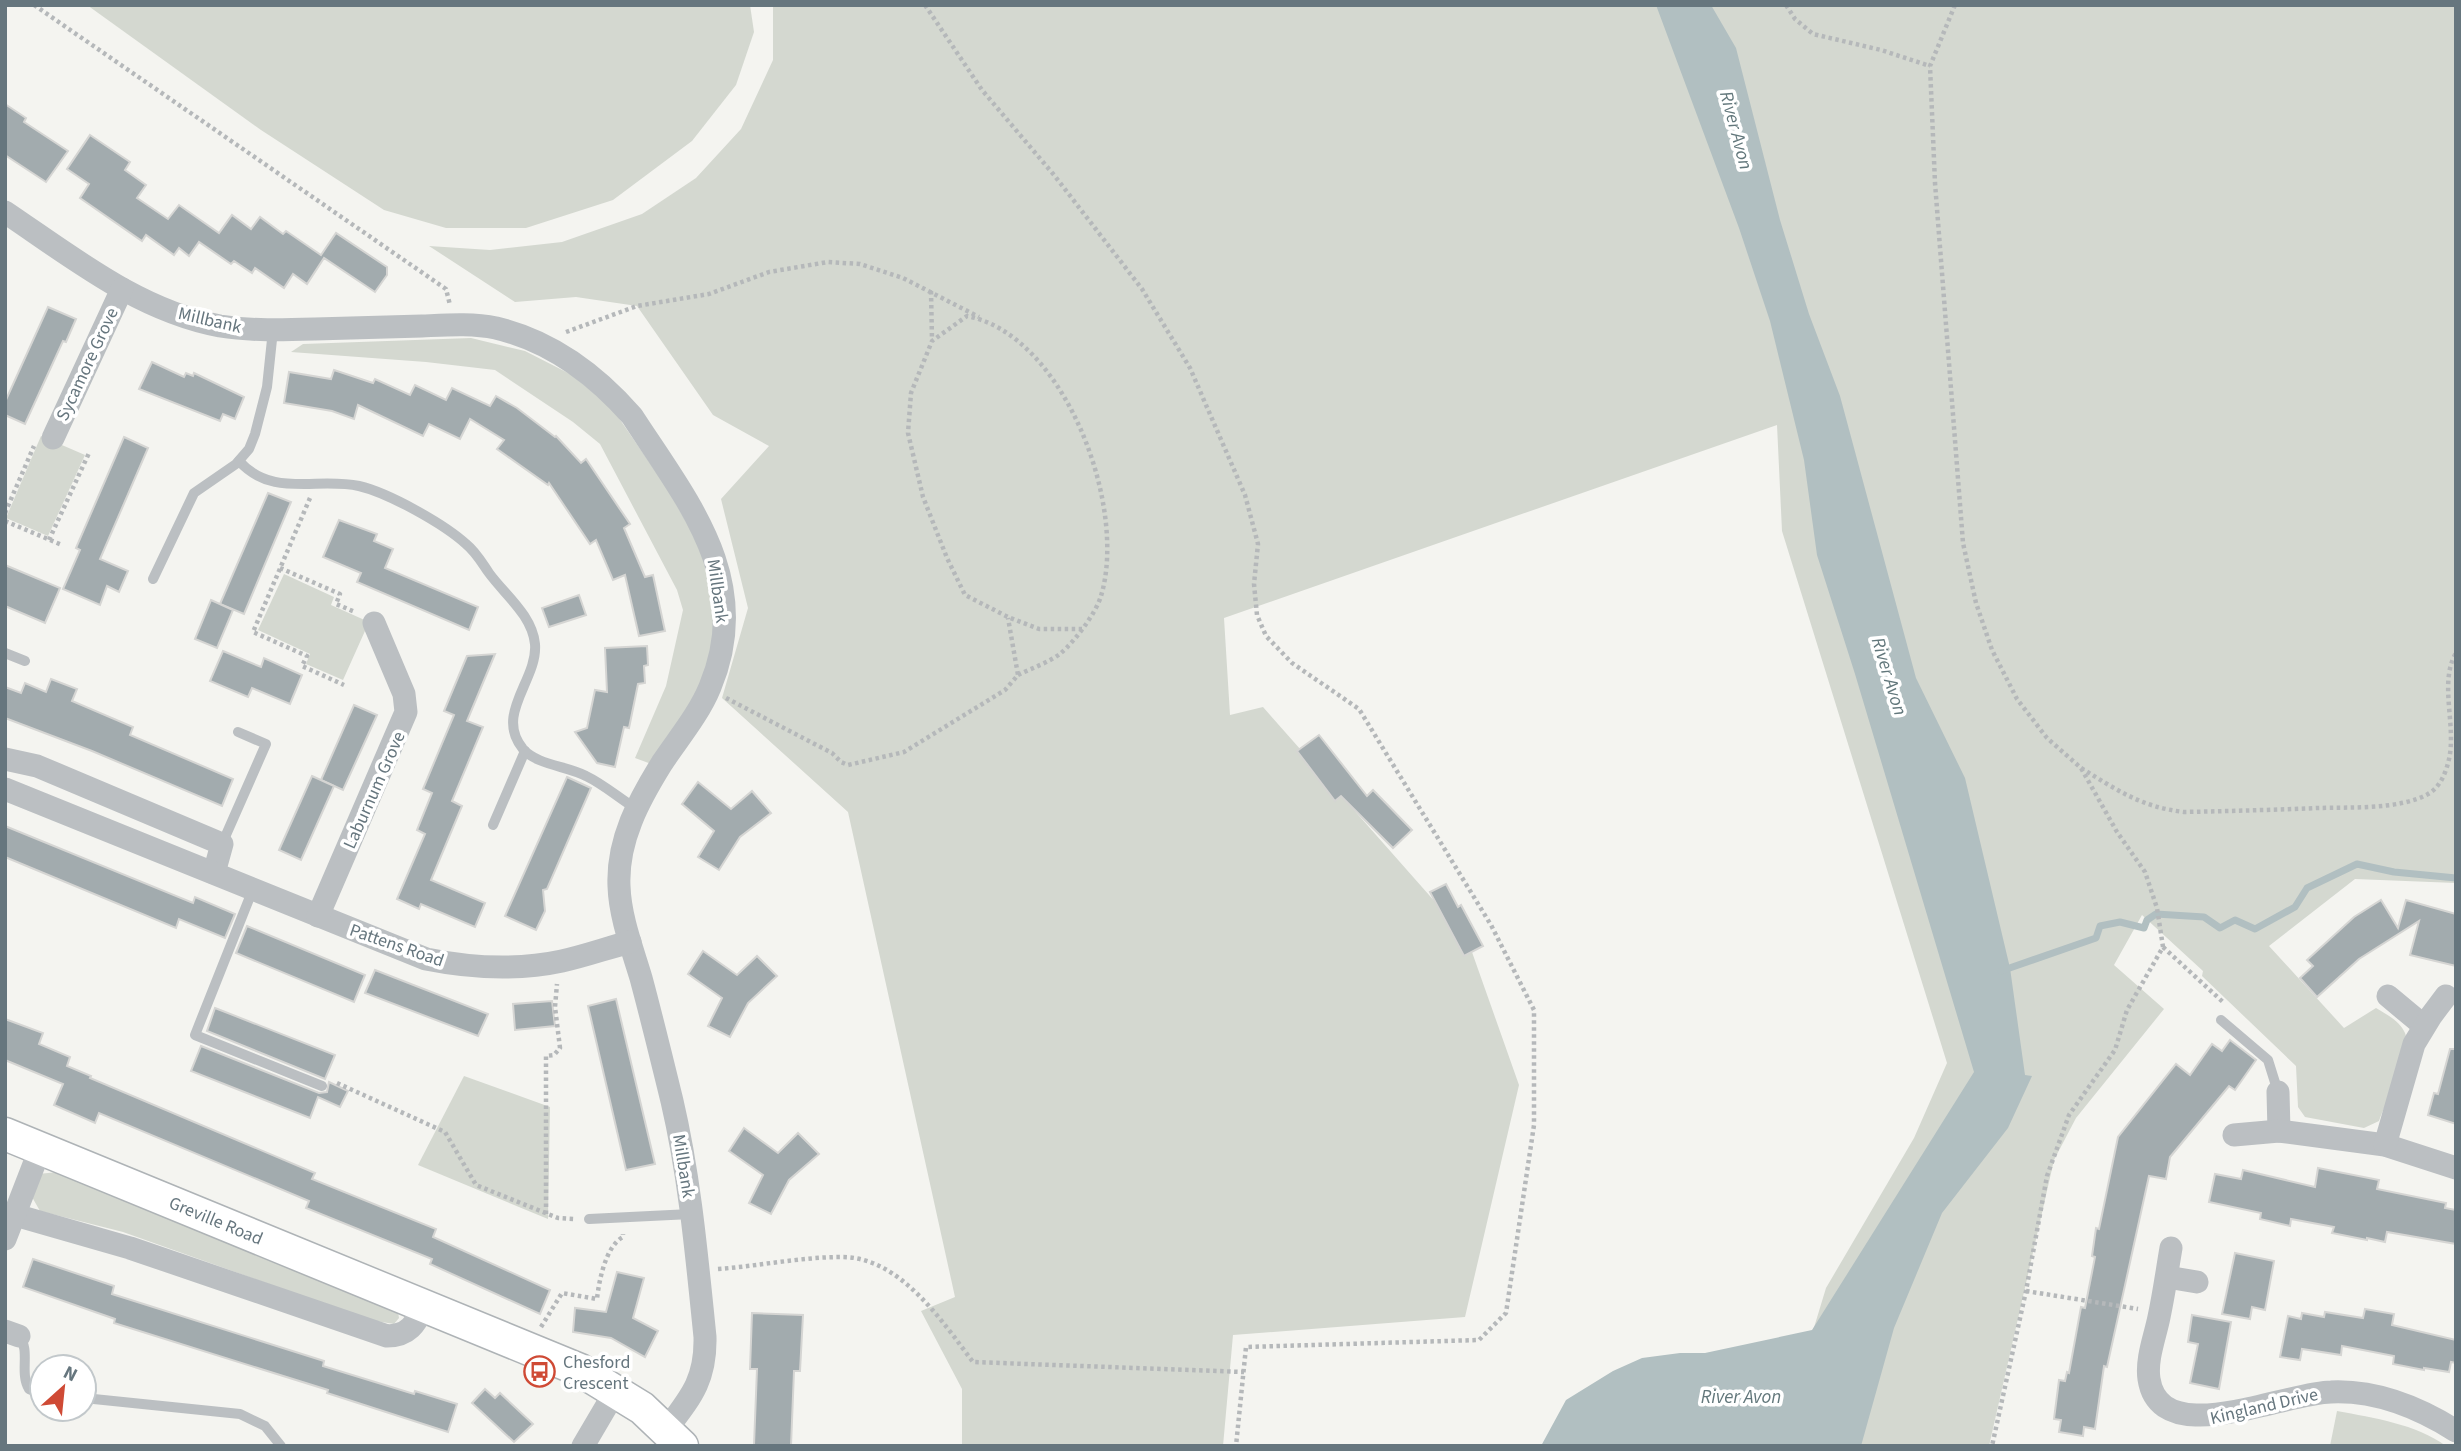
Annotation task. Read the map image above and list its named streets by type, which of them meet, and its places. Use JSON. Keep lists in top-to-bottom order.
{
  "streets": {
    "street": [
      "Millbank",
      "Sycamore Grove",
      "Laburnum Grove",
      "Pattens Road",
      "Greville Road",
      "Kingland Drive"
    ]
  },
  "crossings": [
    ["Millbank", "Sycamore Grove"],
    ["Millbank", "Pattens Road"],
    ["Millbank", "Greville Road"],
    ["Laburnum Grove", "Pattens Road"]
  ],
  "water": ["River Avon"],
  "places": {
    "bus stop": ["Chesford Crescent"]
  },
  "north": "top right"
}
